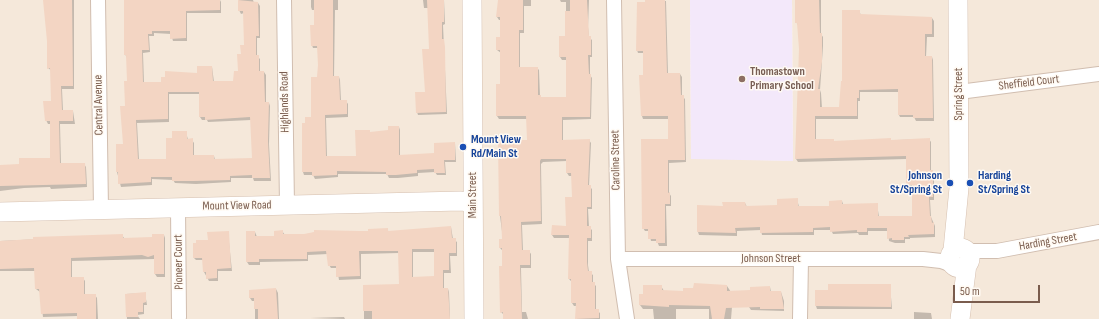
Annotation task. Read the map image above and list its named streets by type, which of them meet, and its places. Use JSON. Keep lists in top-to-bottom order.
{
  "streets": {
    "street": [
      "Sheffield Court",
      "Spring Street",
      "Highlands Road",
      "Central Avenue",
      "Caroline Street",
      "Main Street",
      "Mount View Road",
      "Harding Street",
      "Johnson Street",
      "Pioneer Court"
    ]
  },
  "crossings": [
    ["Sheffield Court", "Spring Street"],
    ["Spring Street", "Harding Street"],
    ["Spring Street", "Johnson Street"],
    ["Highlands Road", "Mount View Road"],
    ["Central Avenue", "Mount View Road"],
    ["Caroline Street", "Johnson Street"],
    ["Main Street", "Mount View Road"],
    ["Mount View Road", "Pioneer Court"],
    ["Harding Street", "Johnson Street"]
  ],
  "places": [
    "Thomastown Primary School",
    "Mount View Rd/Main St",
    "Johnson St/Spring St",
    "Harding St/Spring St"
  ],
  "scale_bar": "50 m"
}
